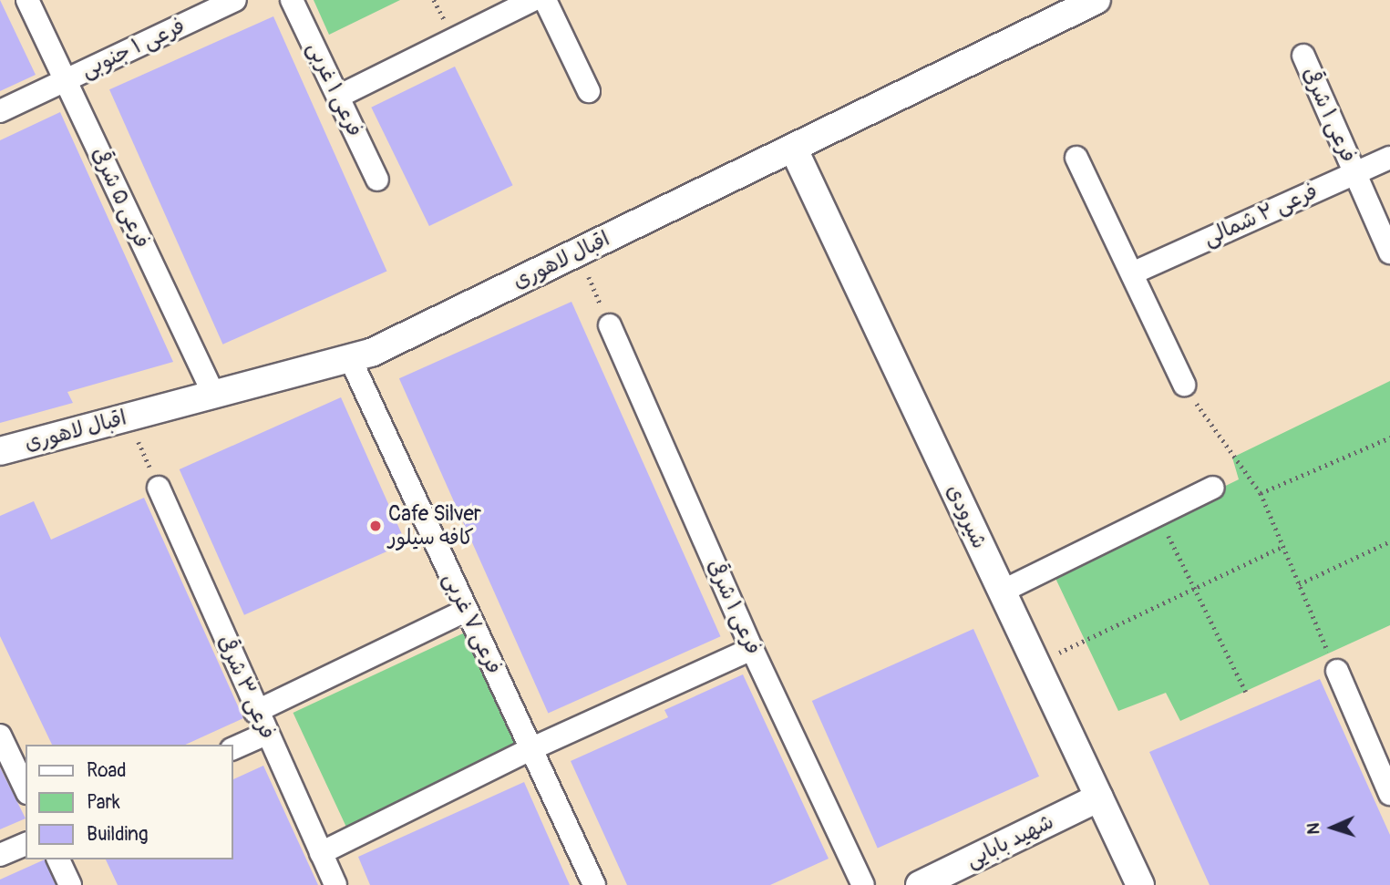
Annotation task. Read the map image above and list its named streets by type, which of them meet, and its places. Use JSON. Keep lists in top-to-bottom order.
{
  "streets": {
    "street": [
      "فرعی ۱ جنوبی",
      "فرعی ۱ غربی",
      "فرعی ۱ شرقی",
      "فرعی ۵ شرقی",
      "فرعی ۲ شمالی",
      "اقبال لاهوری",
      "شیرودی",
      "فرعی ۷ غربی",
      "فرعی ۳ شرقی",
      "شهید بابایی"
    ]
  },
  "crossings": [
    ["فرعی ۱ جنوبی", "فرعی ۵ شرقی"],
    ["فرعی ۱ شرقی", "فرعی ۲ شمالی"],
    ["فرعی ۵ شرقی", "اقبال لاهوری"],
    ["اقبال لاهوری", "شیرودی"],
    ["اقبال لاهوری", "فرعی ۷ غربی"],
    ["شیرودی", "شهید بابایی"]
  ],
  "places": ["Cafe Silver کافه سیلور"],
  "legend": ["Road", "Park", "Building"],
  "north": "left"
}
